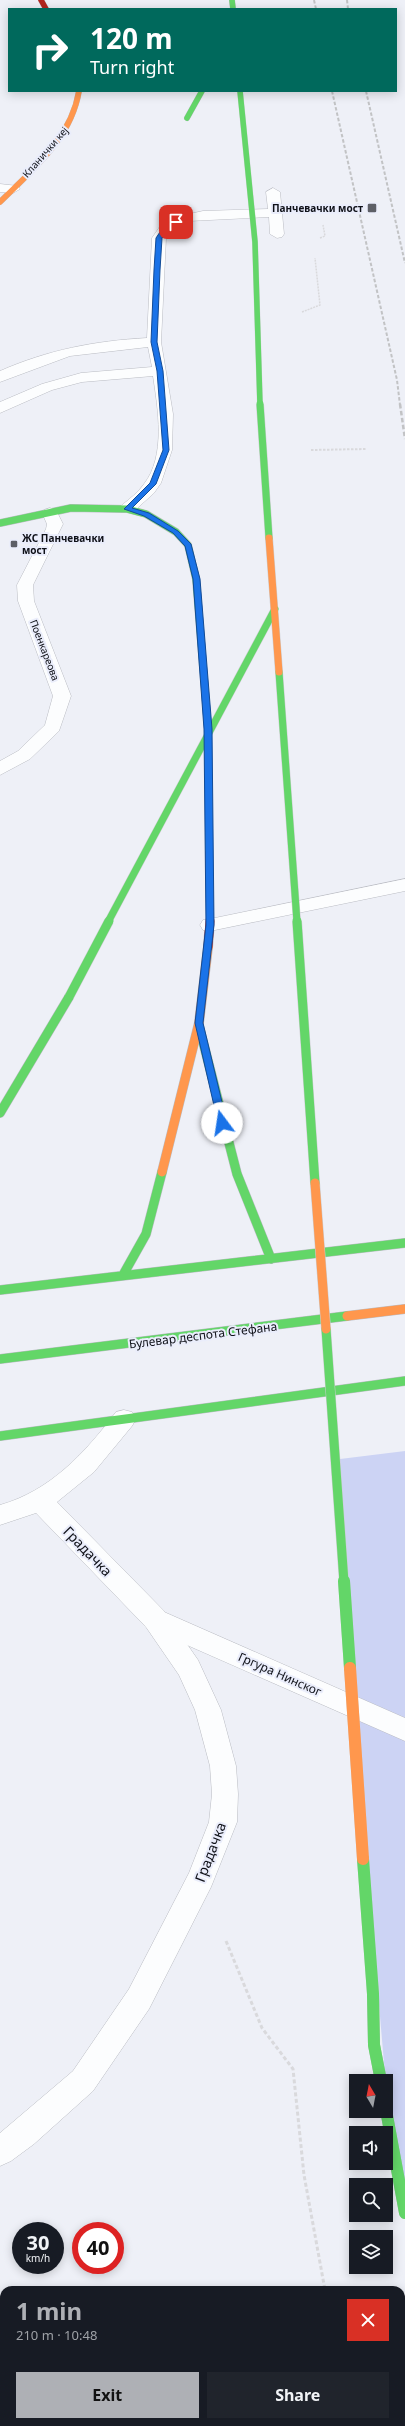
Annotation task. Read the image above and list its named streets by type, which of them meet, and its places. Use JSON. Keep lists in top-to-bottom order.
{
  "streets": {
    "main road": ["Кланички кеј", "Булевар деспота Стефана"],
    "street": ["Поенкареова", "Градачка", "Гргура Нинског"]
  },
  "crossings": [
    ["Градачка", "Гргура Нинског"]
  ],
  "places": {
    "transit": ["Панчевачки мост", "ЖС Панчевачки мост"]
  },
  "north": "top",
  "page": {
    "turn": ["120 m", "Turn right"],
    "speed": "30 km/h",
    "limit": "40",
    "heading": ["1 min", "210 m · 10:48"],
    "buttons": ["Exit", "Share"]
  }
}
